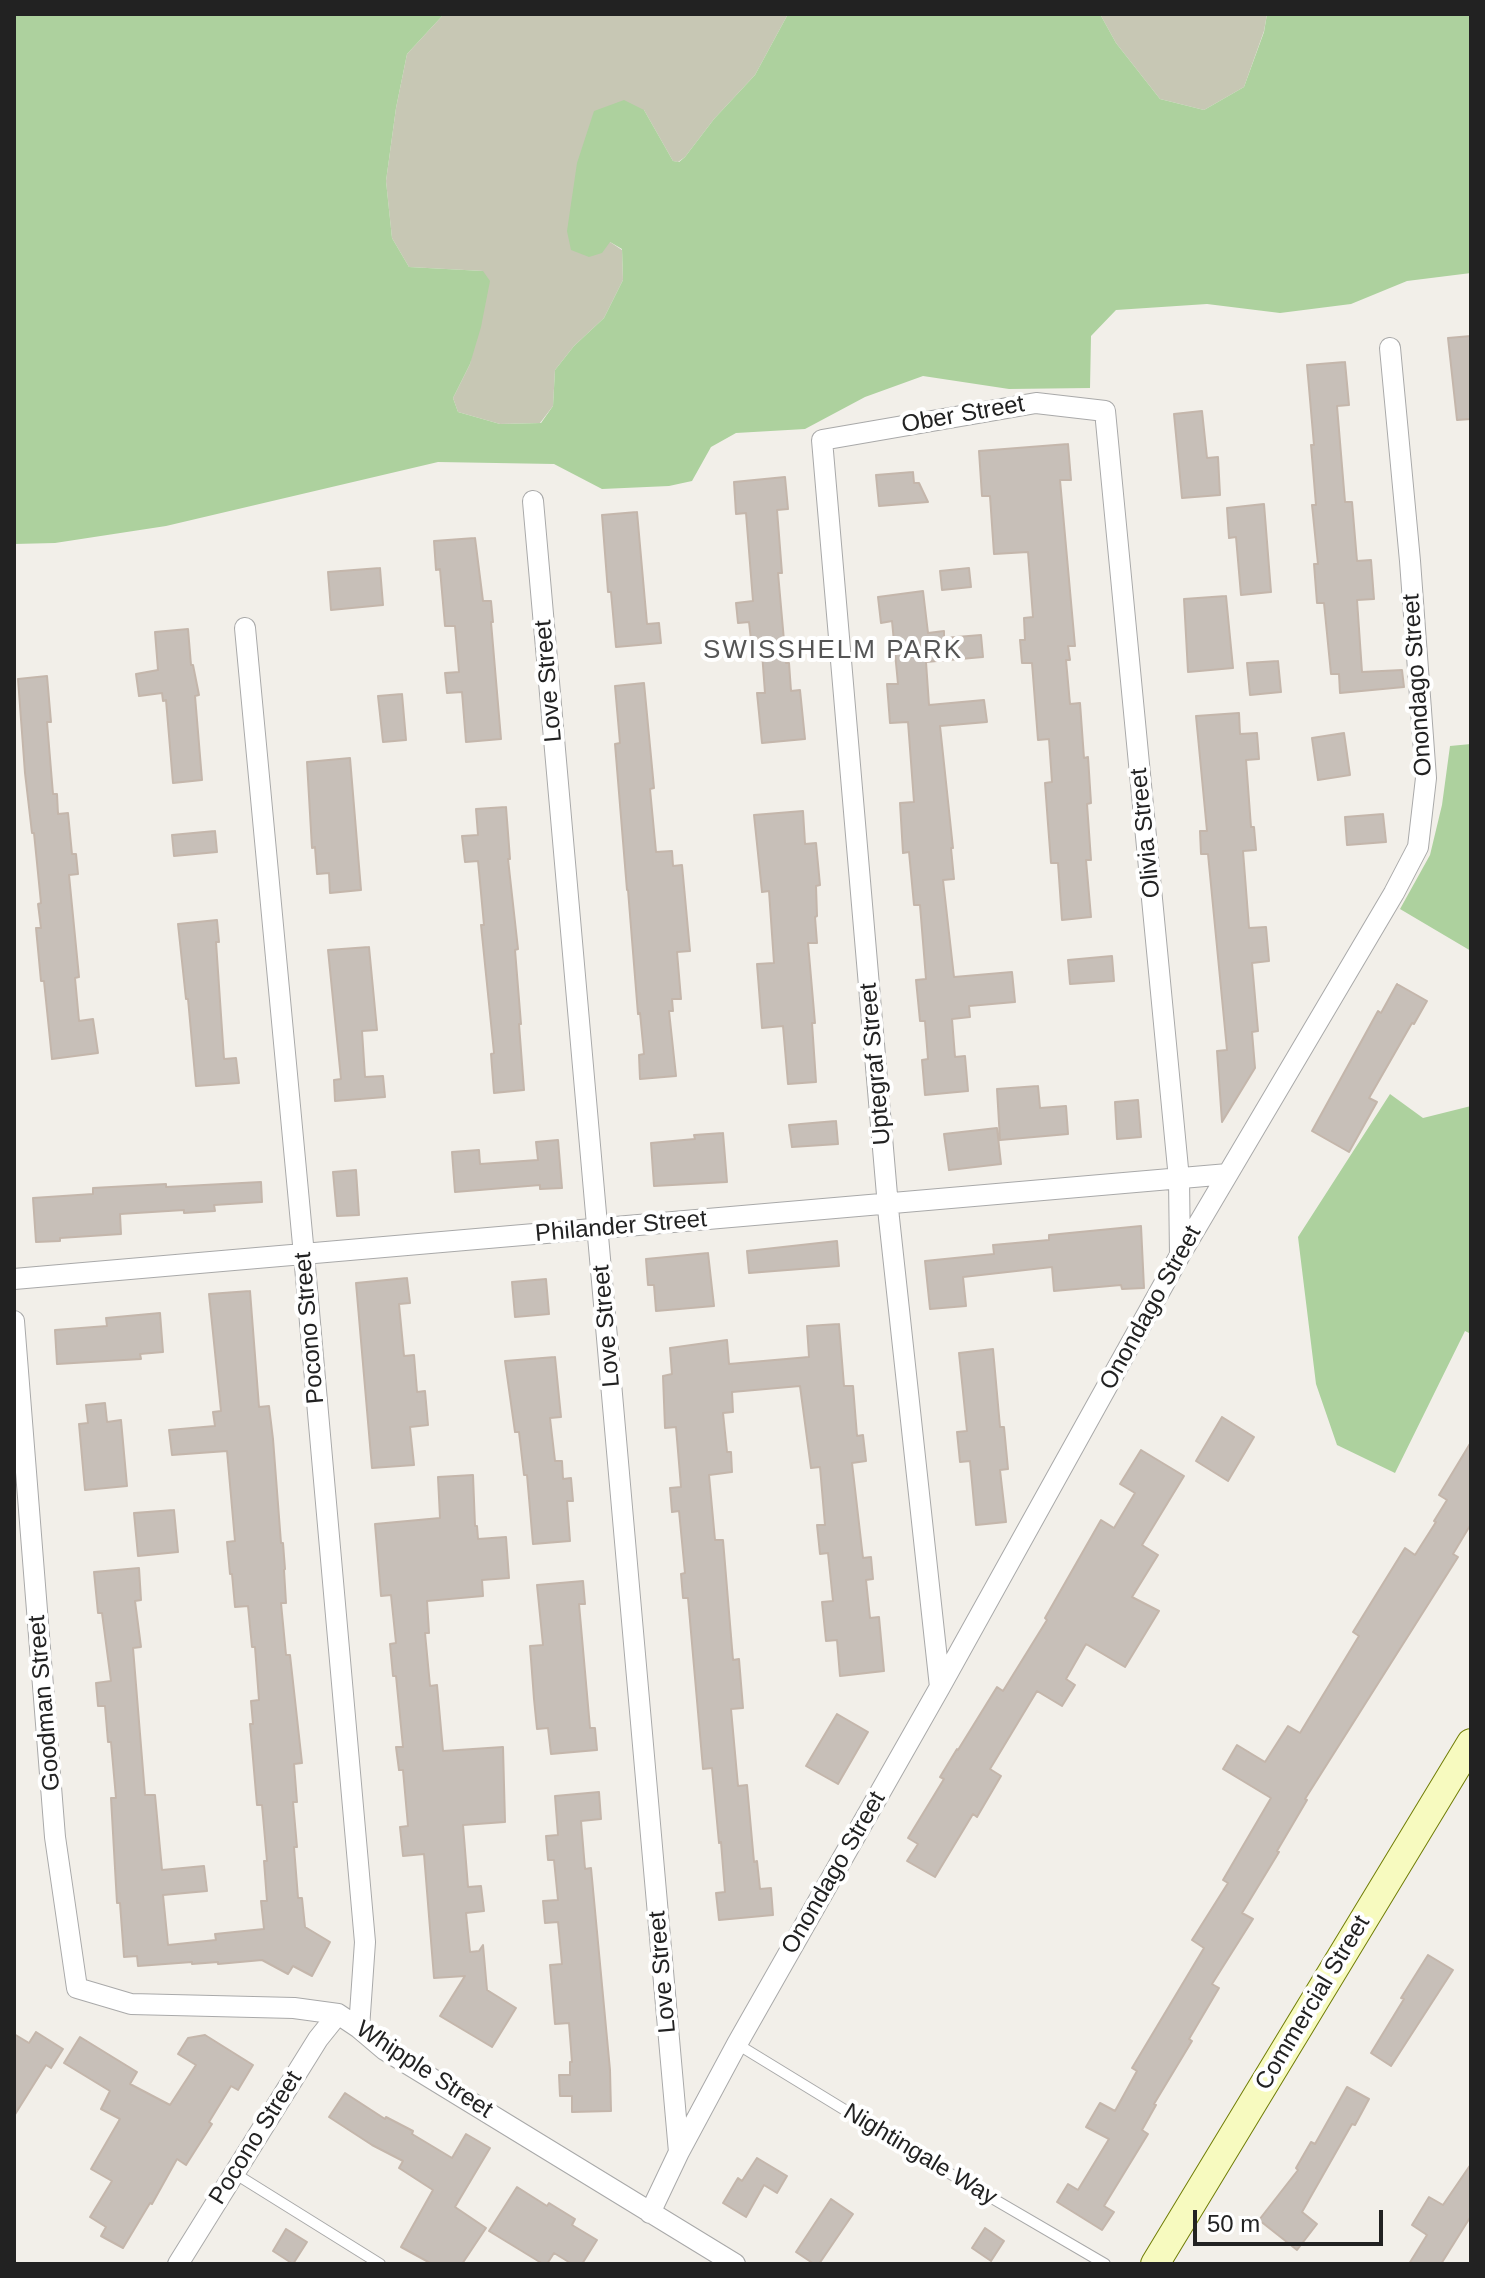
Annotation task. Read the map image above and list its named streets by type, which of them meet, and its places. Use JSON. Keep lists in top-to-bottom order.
{
  "streets": {
    "main road": ["Commercial Street"],
    "street": [
      "Ober Street",
      "Love Street",
      "Onondago Street",
      "Olivia Street",
      "Uptegraf Street",
      "Philander Street",
      "Pocono Street",
      "Goodman Street",
      "Whipple Street"
    ],
    "lane": ["Nightingale Way"]
  },
  "crossings": [
    ["Ober Street", "Olivia Street"],
    ["Ober Street", "Uptegraf Street"],
    ["Love Street", "Onondago Street"],
    ["Love Street", "Philander Street"],
    ["Onondago Street", "Olivia Street"],
    ["Onondago Street", "Uptegraf Street"],
    ["Onondago Street", "Philander Street"],
    ["Onondago Street", "Whipple Street"],
    ["Onondago Street", "Nightingale Way"],
    ["Olivia Street", "Philander Street"],
    ["Uptegraf Street", "Philander Street"],
    ["Philander Street", "Pocono Street"],
    ["Pocono Street", "Whipple Street"],
    ["Goodman Street", "Whipple Street"]
  ],
  "districts": ["SWISSHELM PARK"],
  "scale_bar": "50 m"
}
